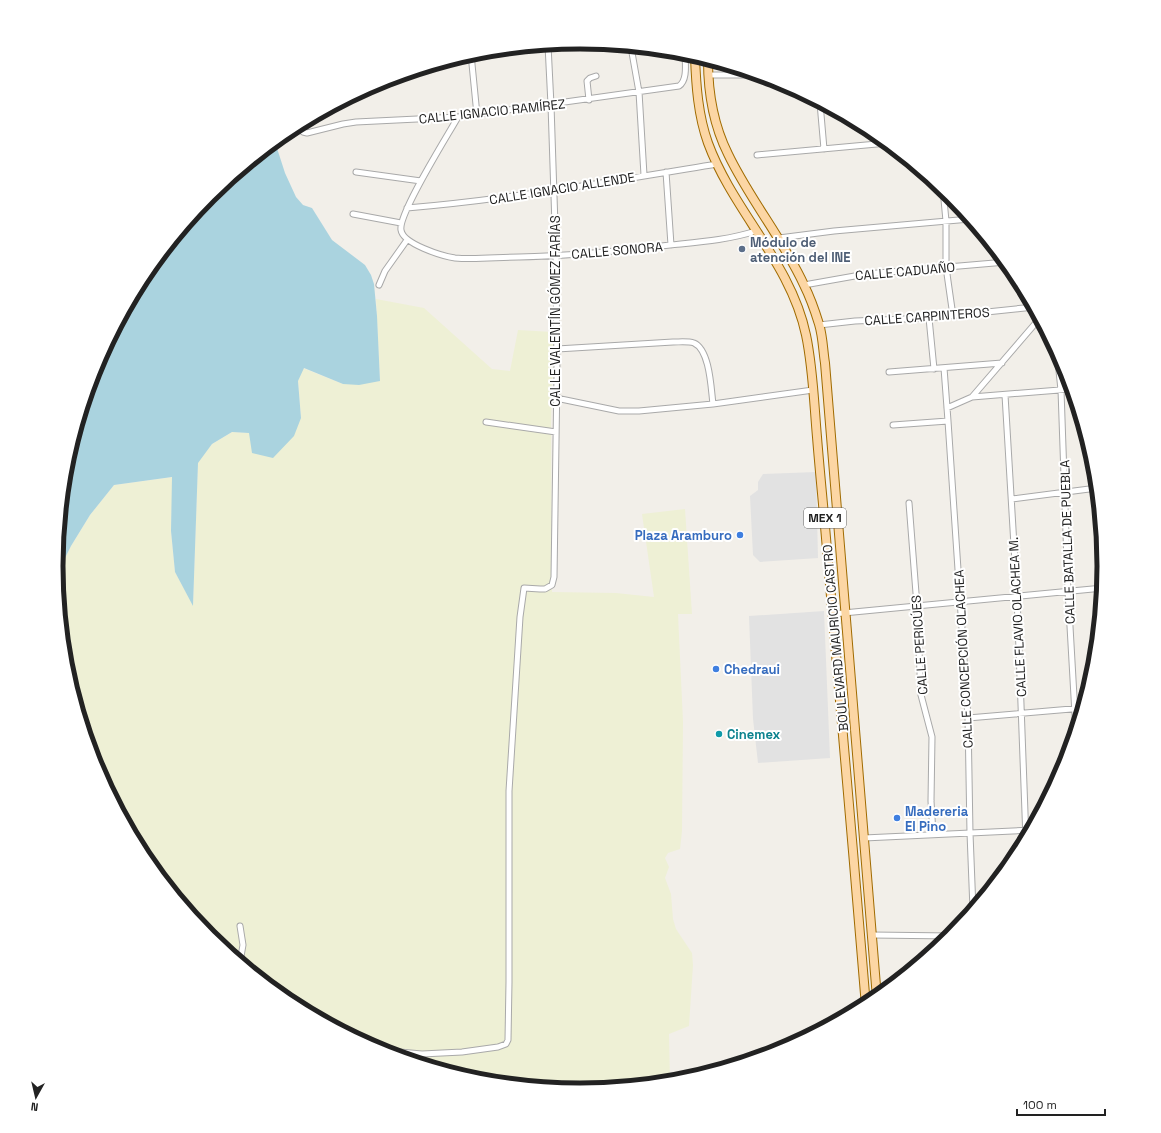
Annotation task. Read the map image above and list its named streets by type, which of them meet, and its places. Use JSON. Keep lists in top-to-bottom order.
{
  "streets": {
    "main road": ["MEX 1", "BOULEVARD MAURICIO CASTRO"],
    "street": [
      "CALLE IGNACIO RAMÍREZ",
      "CALLE IGNACIO ALLENDE",
      "CALLE SONORA",
      "CALLE CADUAÑO",
      "CALLE VALENTÍN GÓMEZ FARÍAS",
      "CALLE CARPINTEROS",
      "CALLE BATALLA DE PUEBLA",
      "CALLE FLAVIO OLACHEA M.",
      "CALLE PERICÚES",
      "CALLE CONCEPCIÓN OLACHEA"
    ]
  },
  "crossings": [
    ["CALLE IGNACIO RAMÍREZ", "CALLE VALENTÍN GÓMEZ FARÍAS"],
    ["CALLE IGNACIO ALLENDE", "CALLE VALENTÍN GÓMEZ FARÍAS"],
    ["CALLE IGNACIO ALLENDE", "BOULEVARD MAURICIO CASTRO"],
    ["CALLE SONORA", "CALLE VALENTÍN GÓMEZ FARÍAS"],
    ["CALLE SONORA", "BOULEVARD MAURICIO CASTRO"],
    ["CALLE CADUAÑO", "BOULEVARD MAURICIO CASTRO"],
    ["CALLE CARPINTEROS", "BOULEVARD MAURICIO CASTRO"]
  ],
  "places": [
    "Módulo de atención del INE",
    "Plaza Aramburo",
    "Chedraui",
    "Cinemex",
    "Madereria El Pino"
  ],
  "scale_bar": "100 m",
  "north": "bottom"
}
